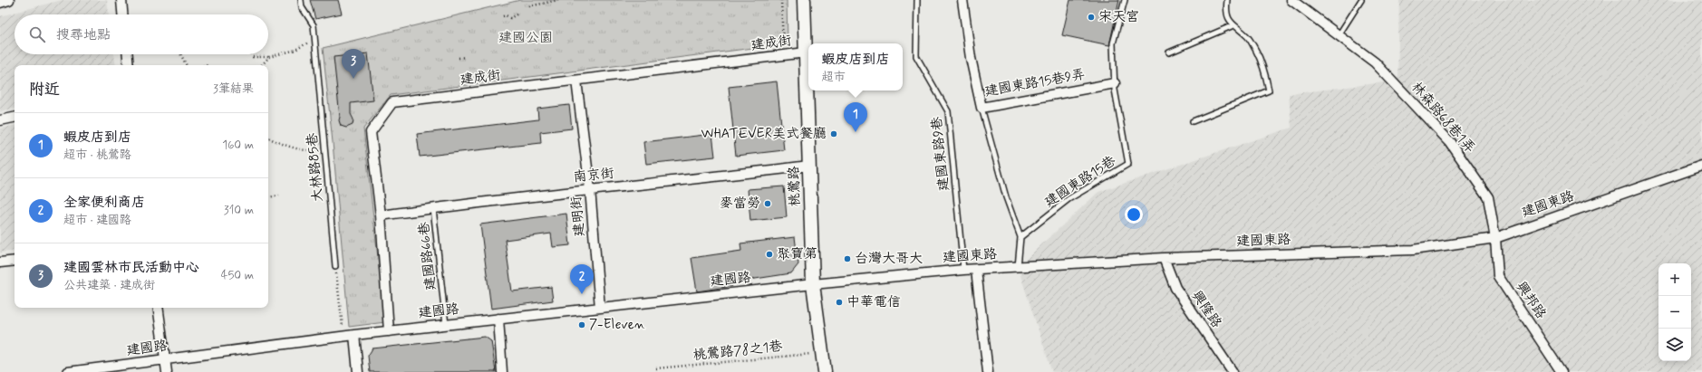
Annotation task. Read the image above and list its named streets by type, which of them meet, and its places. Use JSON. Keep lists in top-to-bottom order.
{
  "streets": {
    "main road": ["桃鶯路"],
    "street": [
      "建成街",
      "建國東路15巷9弄",
      "林森路68巷1弄",
      "南京街",
      "建國東路",
      "建明街",
      "建國路",
      "興邦路",
      "興隆路"
    ],
    "lane": [
      "建國東路9巷",
      "大林路85巷",
      "建國東路15巷",
      "建國路66巷"
    ],
    "path": ["桃鶯路78之1巷"]
  },
  "crossings": [
    ["建成街", "南京街"],
    ["建成街", "桃鶯路"],
    ["建成街", "建明街"],
    ["建成街", "建國路"],
    ["建國東路15巷9弄", "建國東路15巷"],
    ["林森路68巷1弄", "建國東路"],
    ["林森路68巷1弄", "興邦路"],
    ["建國東路9巷", "建國東路"],
    ["南京街", "桃鶯路"],
    ["南京街", "建明街"],
    ["南京街", "建國路66巷"],
    ["桃鶯路", "建國東路"],
    ["桃鶯路", "建國路"],
    ["桃鶯路", "桃鶯路78之1巷"],
    ["建國東路", "建國路"],
    ["建國東路", "興邦路"],
    ["建國東路", "興隆路"],
    ["建明街", "建國路"],
    ["建國路66巷", "建國路"]
  ],
  "parks": ["建國公園"],
  "places": [
    "宋天宮",
    "WHATEVER美式餐廳",
    "麥當勞",
    "聚寶第",
    "台灣大哥大",
    "中華電信",
    "7-Eleven"
  ],
  "page": {
    "search": "搜尋地點",
    "popup": ["蝦皮店到店", "超市"],
    "pins": ["3", "1", "2"],
    "heading": ["附近", "3筆結果"],
    "list": [
      {
        "mark": "1",
        "name": "蝦皮店到店",
        "note": "超市 · 桃鶯路",
        "value": "160 m"
      },
      {
        "mark": "2",
        "name": "全家便利商店",
        "note": "超市 · 建國路",
        "value": "310 m"
      },
      {
        "mark": "3",
        "name": "建國雲林市民活動中心",
        "note": "公共建築 · 建成街",
        "value": "450 m"
      }
    ],
    "map_buttons": ["+", "−"]
  }
}
